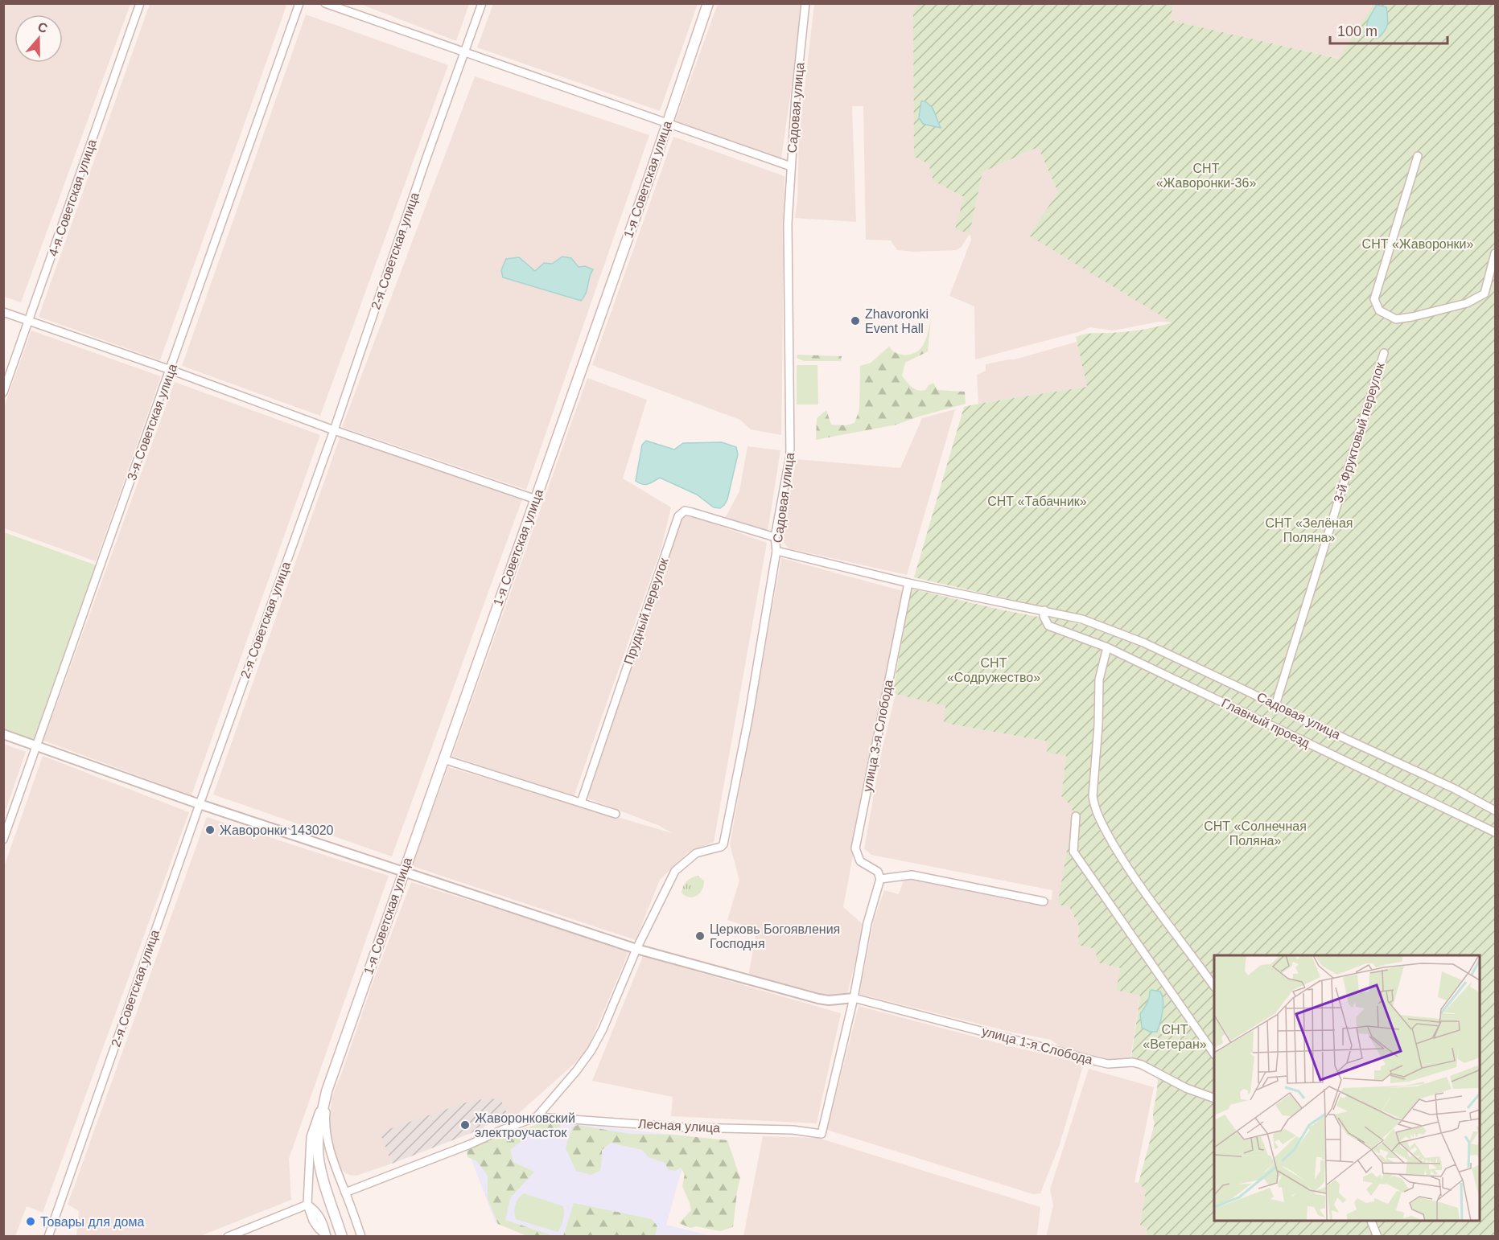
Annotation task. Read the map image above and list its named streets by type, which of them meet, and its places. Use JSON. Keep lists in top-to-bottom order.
{
  "streets": {
    "main road": ["1-я Советская улица"],
    "street": [
      "Садовая улица",
      "4-я Советская улица",
      "2-я Советская улица",
      "3-я Советская улица",
      "3-й Фруктовый переулок",
      "Прудный переулок",
      "Главный проезд",
      "улица 3-я Слобода",
      "улица 1-я Слобода",
      "Лесная улица"
    ]
  },
  "crossings": [
    ["Садовая улица", "3-й Фруктовый переулок"],
    ["Садовая улица", "Прудный переулок"],
    ["Садовая улица", "Главный проезд"],
    ["Садовая улица", "улица 3-я Слобода"],
    ["Садовая улица", "Лесная улица"],
    ["улица 1-я Слобода", "Лесная улица"]
  ],
  "parks": [
    "СНТ «Жаворонки-36»",
    "СНТ «Жаворонки»",
    "СНТ «Табачник»",
    "СНТ «Зелёная Поляна»",
    "СНТ «Содружество»",
    "СНТ «Солнечная Поляна»",
    "СНТ «Ветеран»"
  ],
  "places": [
    "Zhavoronki Event Hall",
    "Жаворонки 143020",
    "Церковь Богоявления Господня",
    "Жаворонковский электроучасток",
    "Товары для дома"
  ],
  "scale_bar": "100 m",
  "north": "top"
}
